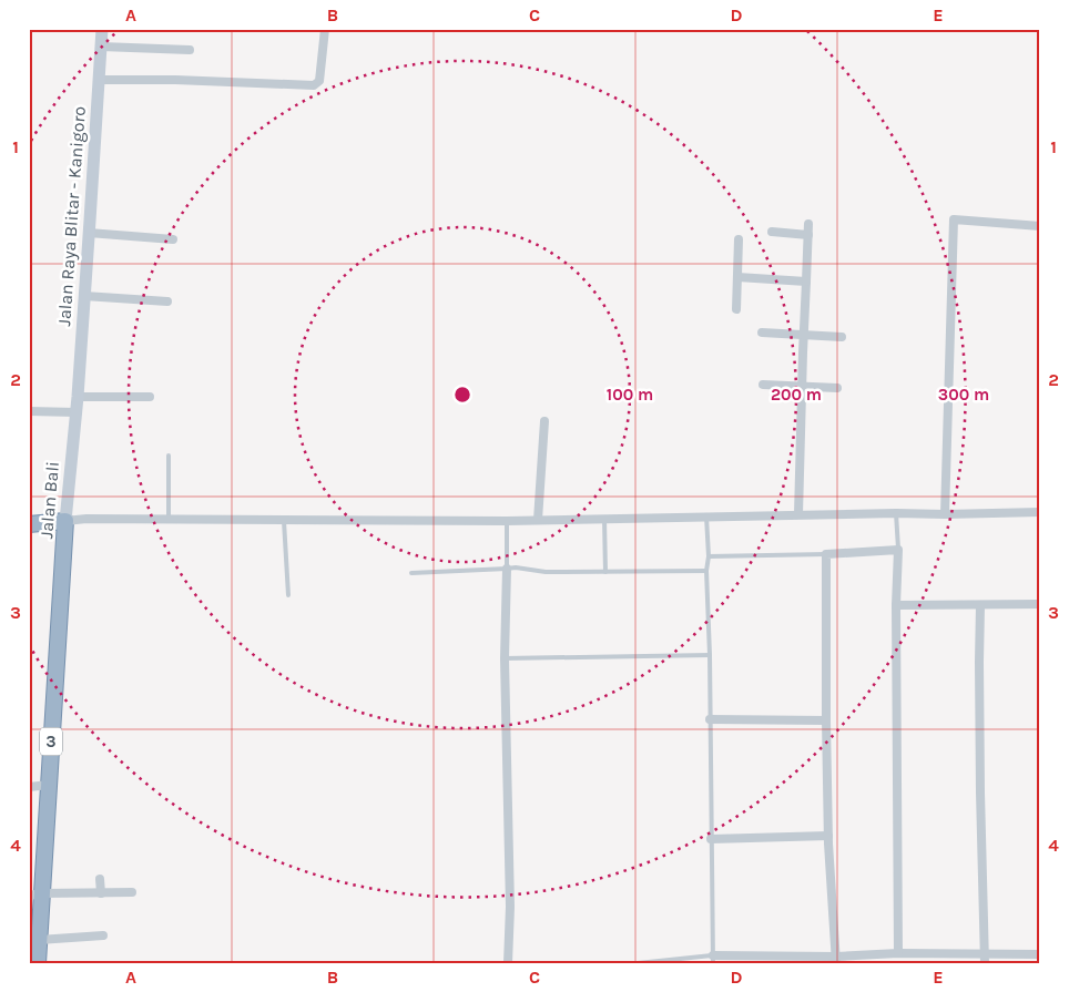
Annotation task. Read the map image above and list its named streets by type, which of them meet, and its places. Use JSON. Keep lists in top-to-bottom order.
{
  "streets": {
    "highway": ["Jalan Bali", "3"],
    "main road": ["Jalan Raya Blitar - Kanigoro"]
  },
  "crossings": [
    ["Jalan Raya Blitar - Kanigoro", "Jalan Bali"]
  ],
  "grid": {
    "columns": [
      "A",
      "B",
      "C",
      "D",
      "E"
    ],
    "rows": [
      "1",
      "2",
      "3",
      "4"
    ]
  },
  "rings": ["100 m", "200 m", "300 m"]
}
